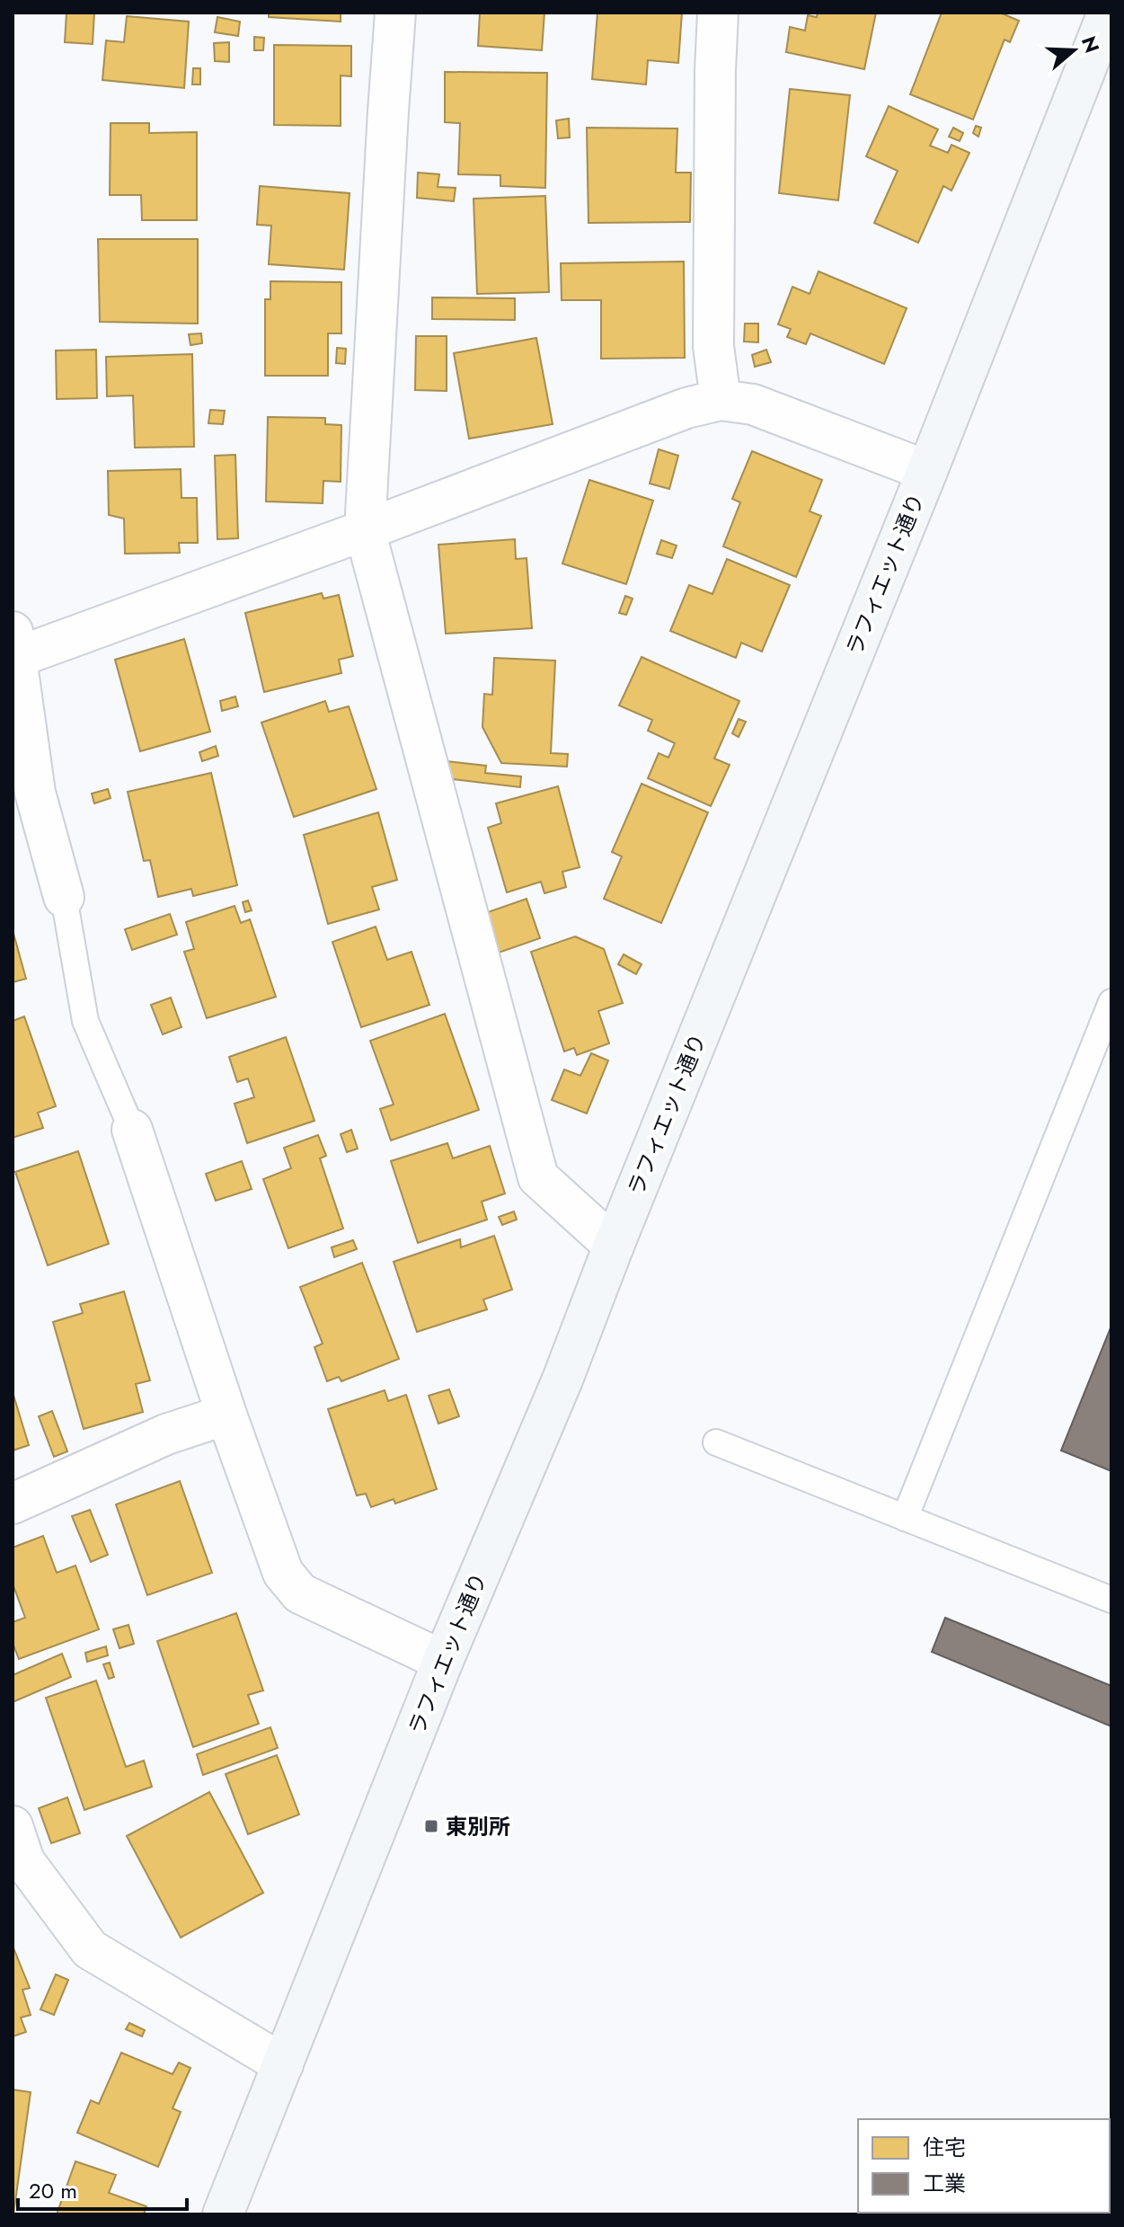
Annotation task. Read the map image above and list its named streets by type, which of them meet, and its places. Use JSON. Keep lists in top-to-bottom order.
{
  "streets": {
    "street": ["ラフィエット通り"]
  },
  "places": {
    "transit": ["東別所"]
  },
  "legend": ["住宅", "工業"],
  "scale_bar": "20 m",
  "north": "right"
}
